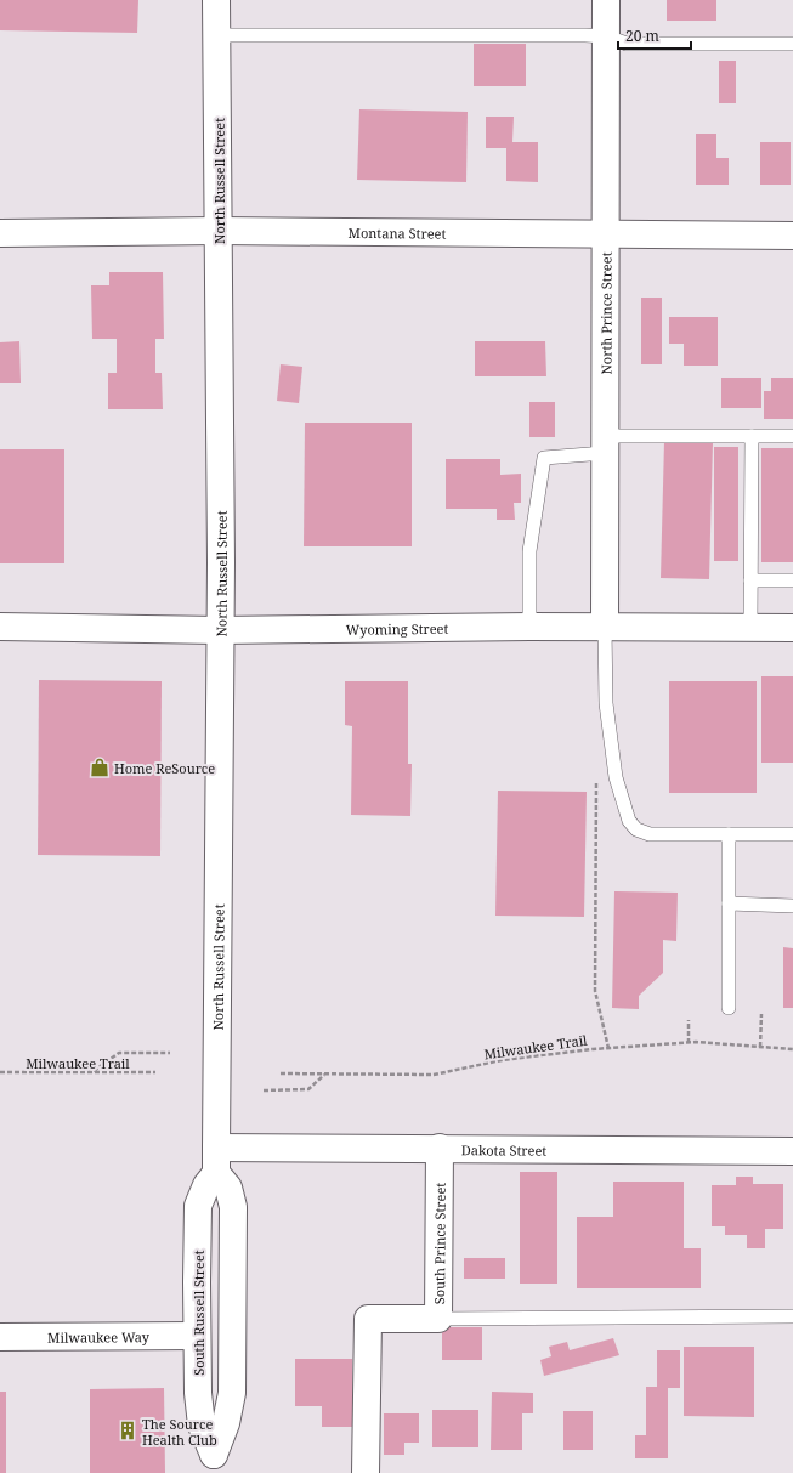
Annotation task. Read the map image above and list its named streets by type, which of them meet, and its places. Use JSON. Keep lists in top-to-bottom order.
{
  "streets": {
    "street": [
      "North Russell Street",
      "Montana Street",
      "North Prince Street",
      "Wyoming Street",
      "Dakota Street",
      "South Prince Street",
      "South Russell Street",
      "Milwaukee Way"
    ],
    "path": ["Milwaukee Trail"]
  },
  "crossings": [
    ["North Russell Street", "Montana Street"],
    ["North Russell Street", "Wyoming Street"],
    ["North Russell Street", "Dakota Street"],
    ["North Russell Street", "South Russell Street"],
    ["Montana Street", "North Prince Street"],
    ["North Prince Street", "Wyoming Street"],
    ["Dakota Street", "South Prince Street"],
    ["Dakota Street", "South Russell Street"],
    ["South Russell Street", "Milwaukee Way"]
  ],
  "places": {
    "shop": ["Home ReSource"],
    "building": ["The Source Health Club"]
  },
  "scale_bar": "20 m"
}
